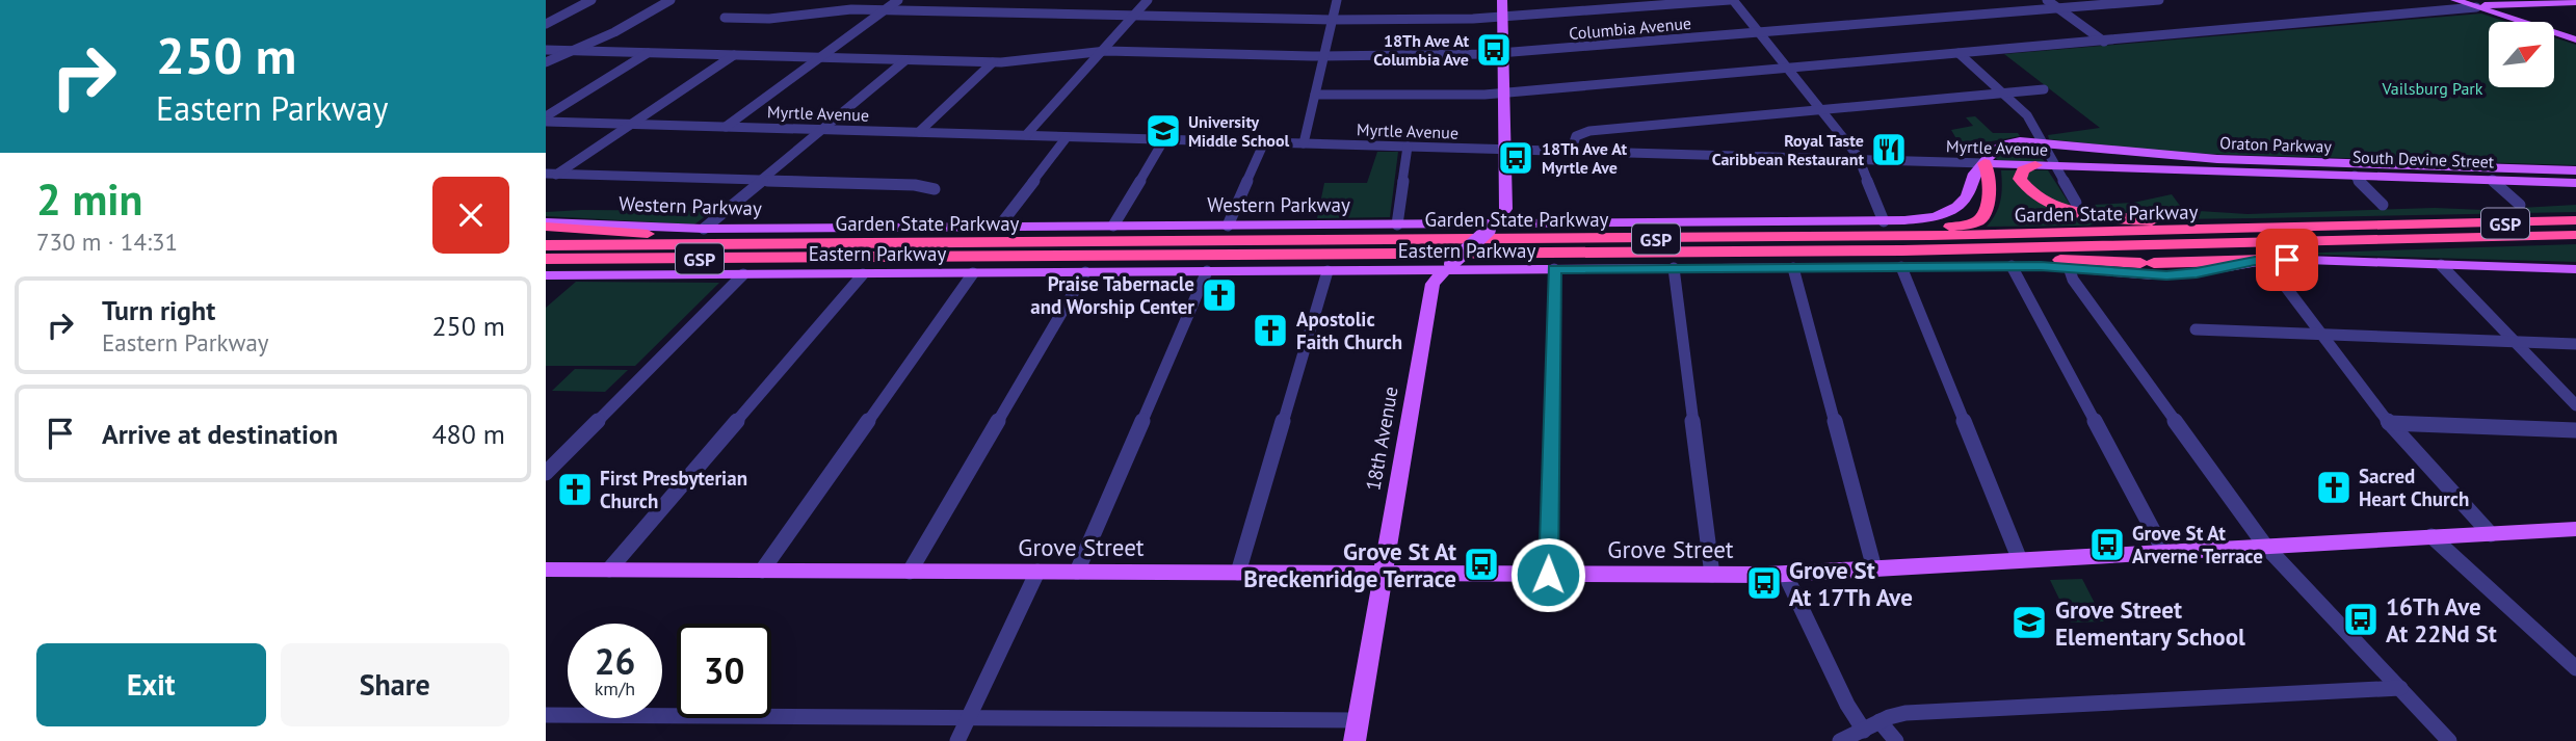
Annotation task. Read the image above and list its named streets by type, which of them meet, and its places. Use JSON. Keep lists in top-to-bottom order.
{
  "streets": {
    "highway": ["Garden State Parkway", "GSP"],
    "main road": [
      "Myrtle Avenue",
      "Oraton Parkway",
      "South Devine Street",
      "Western Parkway",
      "Eastern Parkway",
      "18th Avenue",
      "Grove Street"
    ],
    "street": ["Columbia Avenue"]
  },
  "crossings": [
    ["Columbia Avenue", "18th Avenue"],
    ["Myrtle Avenue", "Oraton Parkway"],
    ["Myrtle Avenue", "South Devine Street"],
    ["Myrtle Avenue", "Western Parkway"],
    ["Myrtle Avenue", "18th Avenue"],
    ["Oraton Parkway", "Western Parkway"],
    ["Western Parkway", "18th Avenue"],
    ["Eastern Parkway", "18th Avenue"],
    ["18th Avenue", "Grove Street"]
  ],
  "parks": ["Vailsburg Park"],
  "places": {
    "bus stop": [
      "18Th Ave At Columbia Ave",
      "18Th Ave At Myrtle Ave",
      "Grove St At Arverne Terrace",
      "Grove St At Breckenridge Terrace",
      "Grove St At 17Th Ave",
      "16Th Ave At 22Nd St"
    ],
    "school or university": ["University Middle School", "Grove Street Elementary School"],
    "restaurant": ["Royal Taste Caribbean Restaurant"],
    "church": [
      "Praise Tabernacle and Worship Center",
      "Apostolic Faith Church",
      "Sacred Heart Church",
      "First Presbyterian Church"
    ]
  },
  "north": "top right",
  "page": {
    "turn": ["250 m", "Eastern Parkway"],
    "heading": ["2 min", "730 m · 14:31"],
    "list": [
      {
        "name": "Turn right",
        "note": "Eastern Parkway",
        "value": "250 m"
      },
      {
        "name": "Arrive at destination",
        "value": "480 m"
      }
    ],
    "speed": "26 km/h",
    "limit": "30",
    "buttons": ["Exit", "Share"]
  }
}
